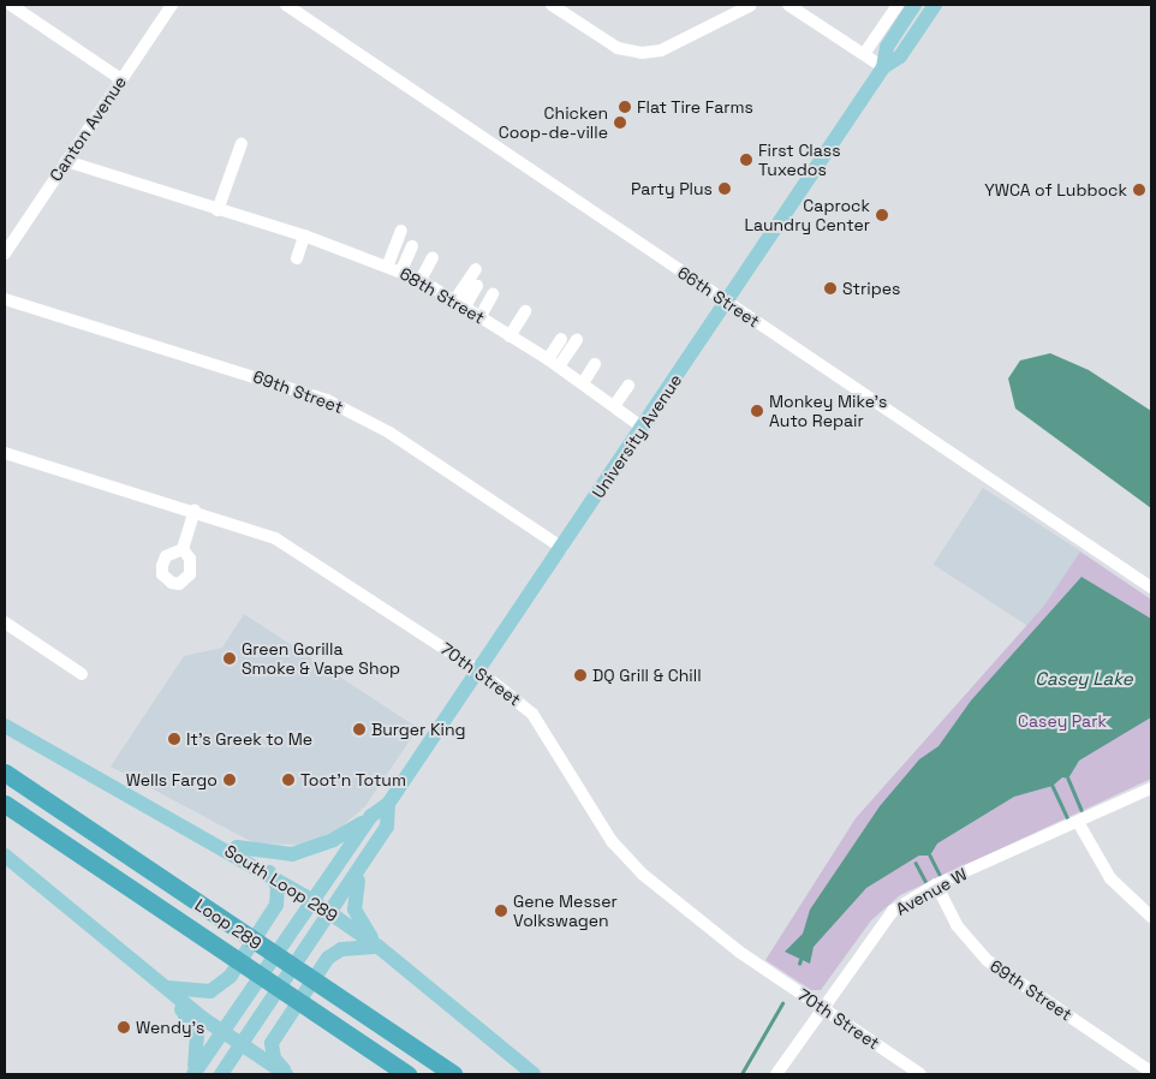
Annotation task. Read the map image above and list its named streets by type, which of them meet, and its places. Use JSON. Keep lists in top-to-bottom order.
{
  "streets": {
    "highway": ["Loop 289"],
    "main road": ["University Avenue", "South Loop 289"],
    "street": [
      "Canton Avenue",
      "68th Street",
      "66th Street",
      "69th Street",
      "70th Street",
      "Avenue W"
    ]
  },
  "crossings": [
    ["Canton Avenue", "68th Street"],
    ["68th Street", "University Avenue"],
    ["66th Street", "University Avenue"],
    ["69th Street", "University Avenue"],
    ["69th Street", "Avenue W"],
    ["University Avenue", "70th Street"],
    ["University Avenue", "South Loop 289"],
    ["70th Street", "Avenue W"]
  ],
  "water": ["Casey Lake"],
  "parks": ["Casey Park"],
  "places": [
    "Flat Tire Farms",
    "Chicken Coop-de-ville",
    "First Class Tuxedos",
    "Party Plus",
    "YWCA of Lubbock",
    "Caprock Laundry Center",
    "Stripes",
    "Monkey Mike's Auto Repair",
    "Green Gorilla Smoke & Vape Shop",
    "DQ Grill & Chill",
    "Burger King",
    "It's Greek to Me",
    "Wells Fargo",
    "Toot'n Totum",
    "Gene Messer Volkswagen",
    "Wendy's"
  ]
}
